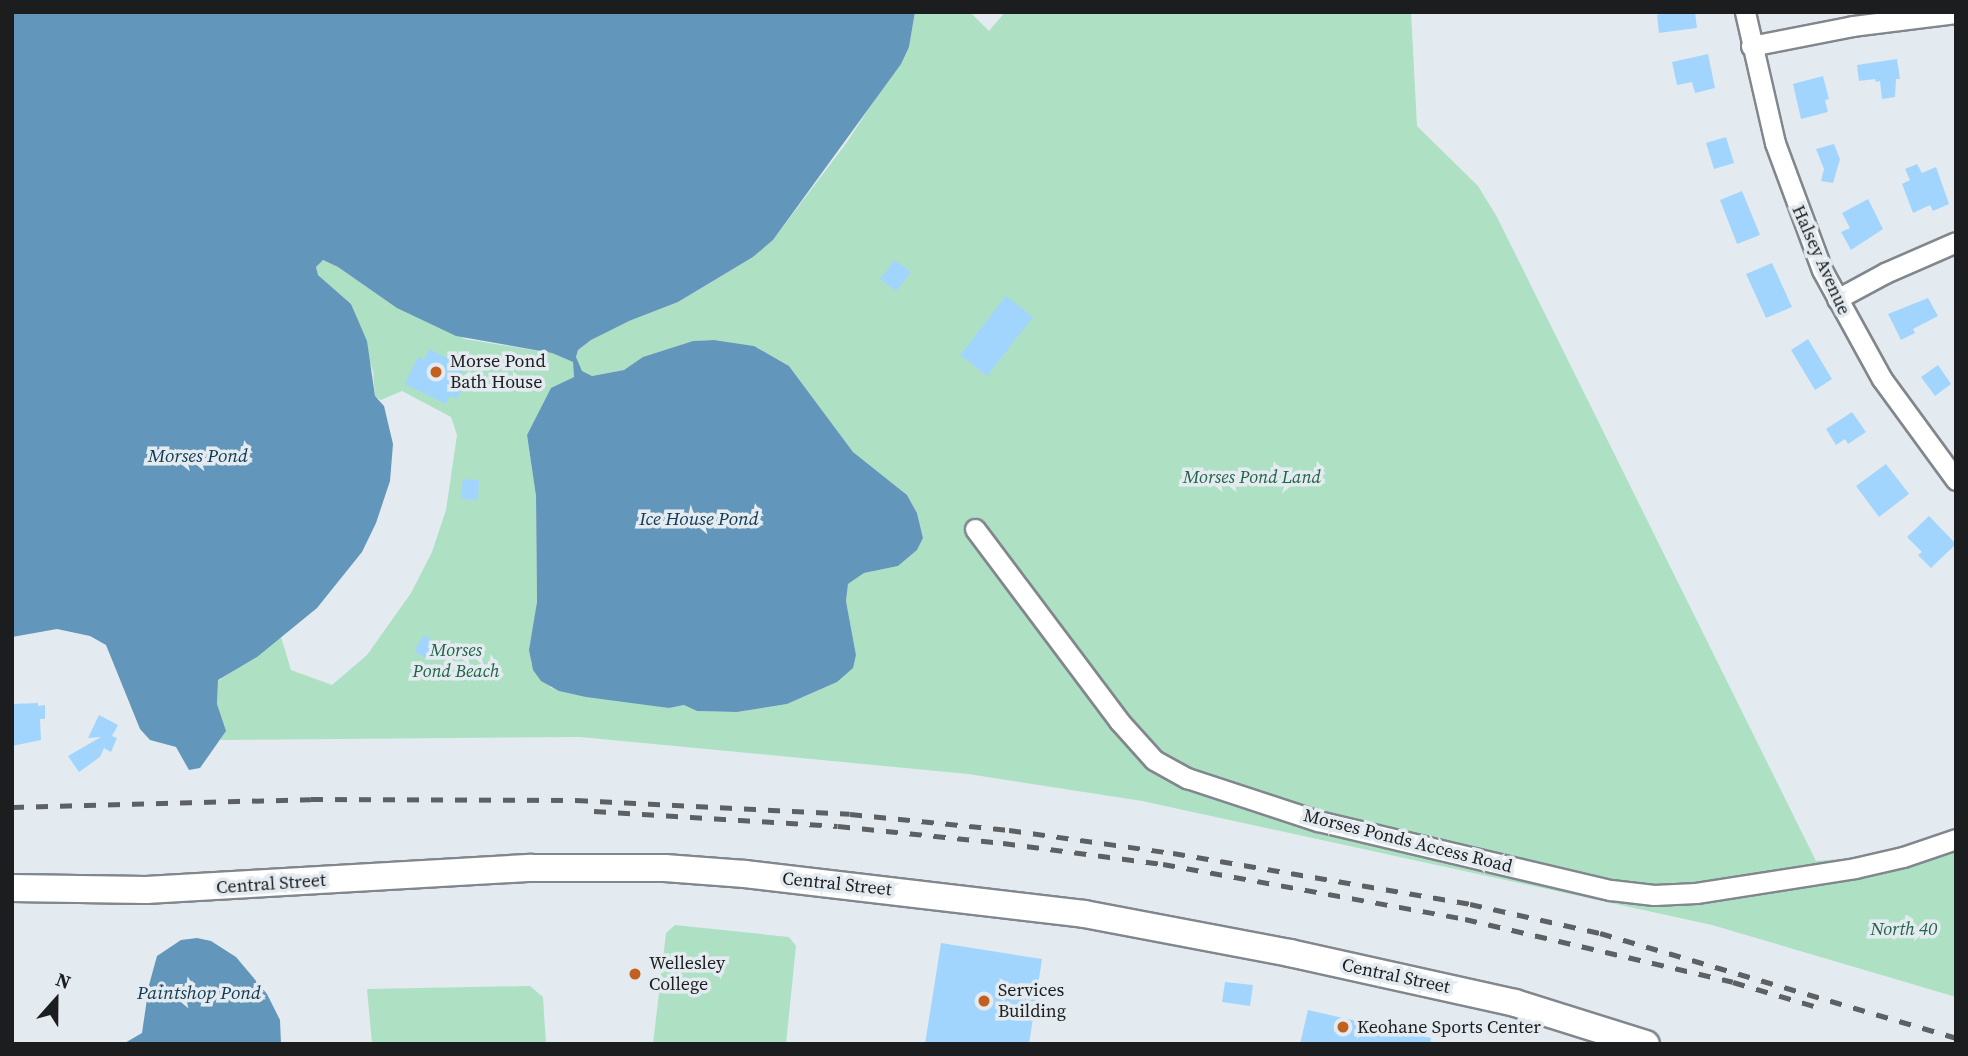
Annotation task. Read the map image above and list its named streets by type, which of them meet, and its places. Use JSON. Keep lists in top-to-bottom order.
{
  "streets": {
    "main road": ["Central Street"],
    "street": ["Halsey Avenue", "Morses Ponds Access Road"]
  },
  "water": ["Morses Pond", "Ice House Pond", "Paintshop Pond"],
  "parks": ["Morses Pond Land", "Morses Pond Beach", "North 40"],
  "places": [
    "Morse Pond Bath House",
    "Wellesley College",
    "Services Building",
    "Keohane Sports Center"
  ],
  "north": "top"
}
